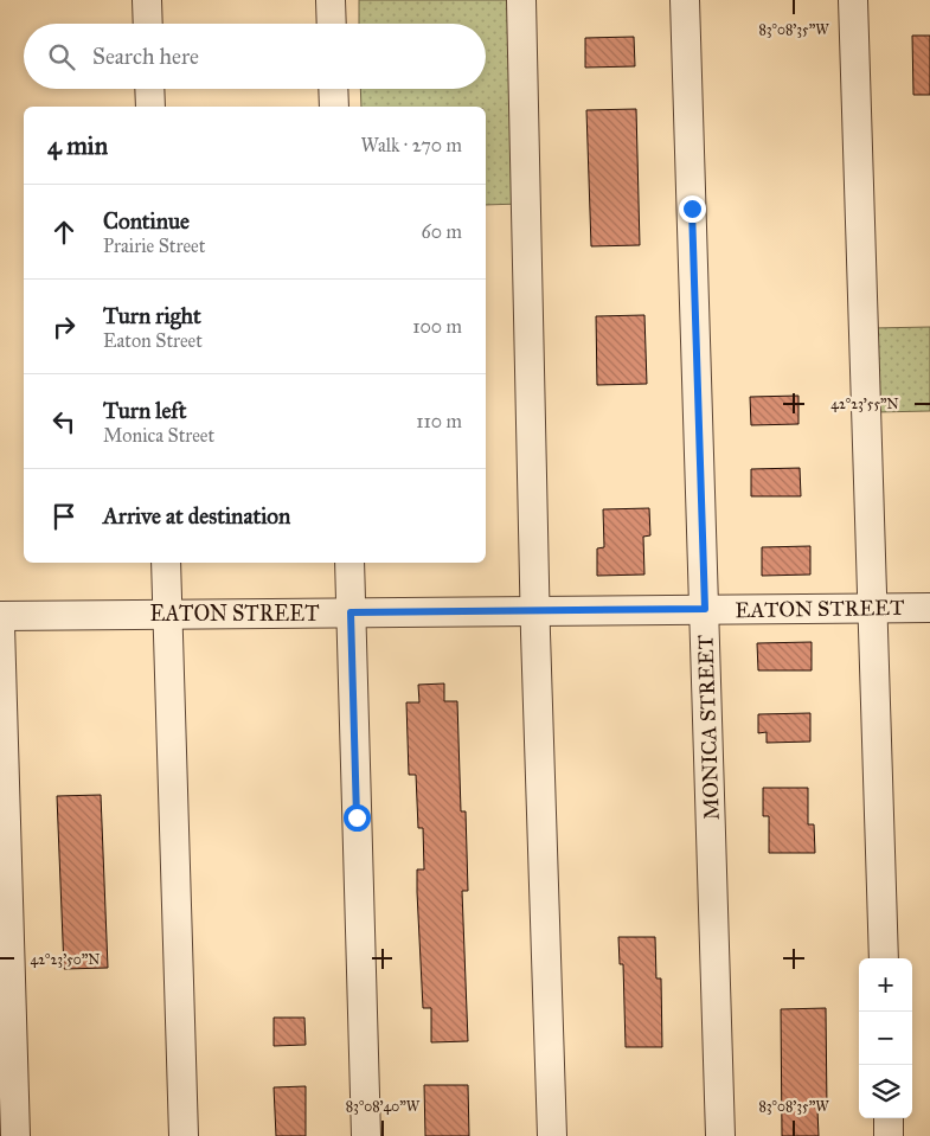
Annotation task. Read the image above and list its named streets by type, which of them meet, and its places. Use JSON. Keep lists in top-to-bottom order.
{
  "streets": {
    "street": ["EATON STREET", "MONICA STREET"]
  },
  "crossings": [
    ["EATON STREET", "MONICA STREET"]
  ],
  "page": {
    "search": "Search here",
    "heading": ["4 min", "Walk · 270 m"],
    "list": [
      ["Continue", "Prairie Street", "60 m"],
      ["Turn right", "Eaton Street", "100 m"],
      ["Turn left", "Monica Street", "110 m"],
      "Arrive at destination"
    ],
    "map_buttons": ["+", "−"]
  },
  "coordinates": [
    "83°08'35\"W",
    "42°23'55\"N",
    "42°23'50\"N",
    "83°08'40\"W"
  ]
}
